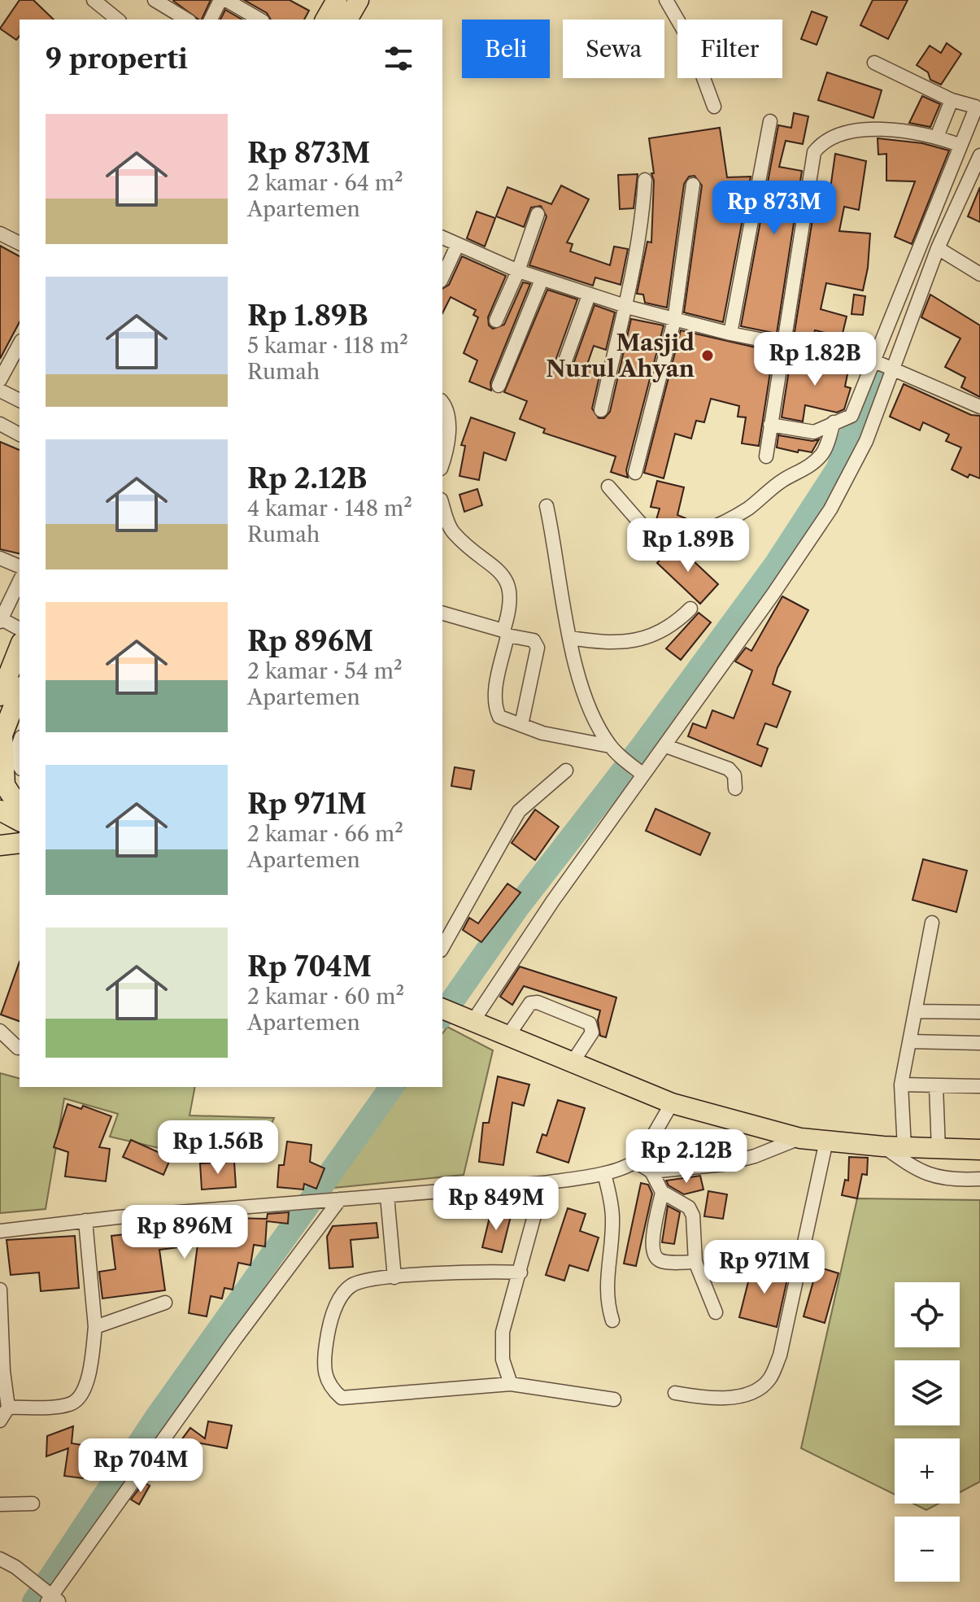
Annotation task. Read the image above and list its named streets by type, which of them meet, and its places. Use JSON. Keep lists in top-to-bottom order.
{
  "places": ["Masjid Nurul Ahyan"],
  "page": {
    "chip": ["Beli", "Sewa", "Filter"],
    "heading": "9 properti",
    "list": [
      {
        "name": "Rp 873M",
        "note": "2 kamar · 64 m² · Apartemen"
      },
      {
        "name": "Rp 1.89B",
        "note": "5 kamar · 118 m² · Rumah"
      },
      {
        "name": "Rp 2.12B",
        "note": "4 kamar · 148 m² · Rumah"
      },
      {
        "name": "Rp 896M",
        "note": "2 kamar · 54 m² · Apartemen"
      },
      {
        "name": "Rp 971M",
        "note": "2 kamar · 66 m² · Apartemen"
      },
      {
        "name": "Rp 704M",
        "note": "2 kamar · 60 m² · Apartemen"
      }
    ],
    "price": [
      "Rp 873M",
      "Rp 1.82B",
      "Rp 1.89B",
      "Rp 1.56B",
      "Rp 2.12B",
      "Rp 849M",
      "Rp 896M",
      "Rp 971M",
      "Rp 704M"
    ],
    "map_buttons": ["+", "−"]
  }
}
